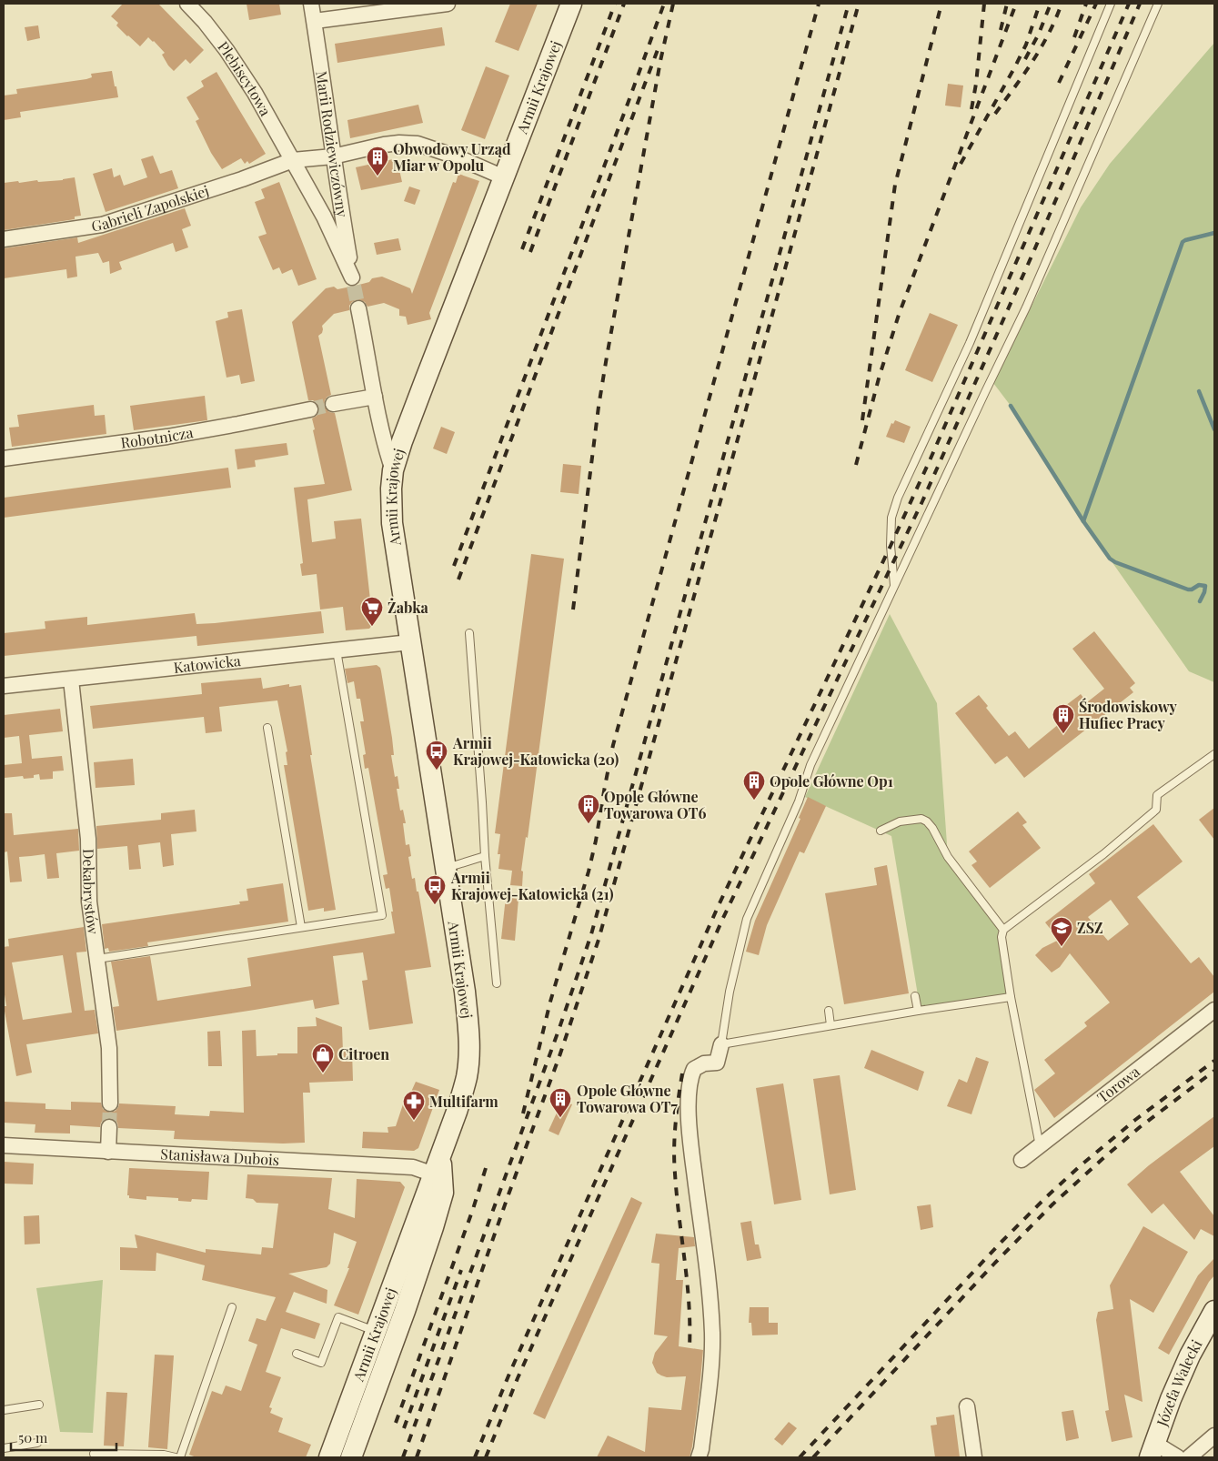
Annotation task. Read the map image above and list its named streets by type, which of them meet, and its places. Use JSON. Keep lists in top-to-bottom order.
{
  "streets": {
    "street": [
      "Plebiscytowa",
      "Armii Krajowej",
      "Marii Rodziewiczówny",
      "Gabrieli Zapolskiej",
      "Robotnicza",
      "Katowicka",
      "Dekabrystów",
      "Torowa",
      "Stanisława Dubois",
      "Józefa Walecki"
    ]
  },
  "crossings": [
    ["Plebiscytowa", "Marii Rodziewiczówny"],
    ["Plebiscytowa", "Gabrieli Zapolskiej"],
    ["Armii Krajowej", "Katowicka"],
    ["Armii Krajowej", "Stanisława Dubois"],
    ["Katowicka", "Dekabrystów"]
  ],
  "places": {
    "building": [
      "Obwodowy Urząd Miar w Opolu",
      "Środowiskowy Hufiec Pracy",
      "Opole Główne Op1",
      "Opole Główne Towarowa OT6",
      "Opole Główne Towarowa OT7"
    ],
    "supermarket": ["Żabka"],
    "bus stop": ["Armii Krajowej-Katowicka (20)", "Armii Krajowej-Katowicka (21)"],
    "school or university": ["ZSZ"],
    "shop": ["Citroen"],
    "pharmacy": ["Multifarm"]
  },
  "scale_bar": "50 m"
}
